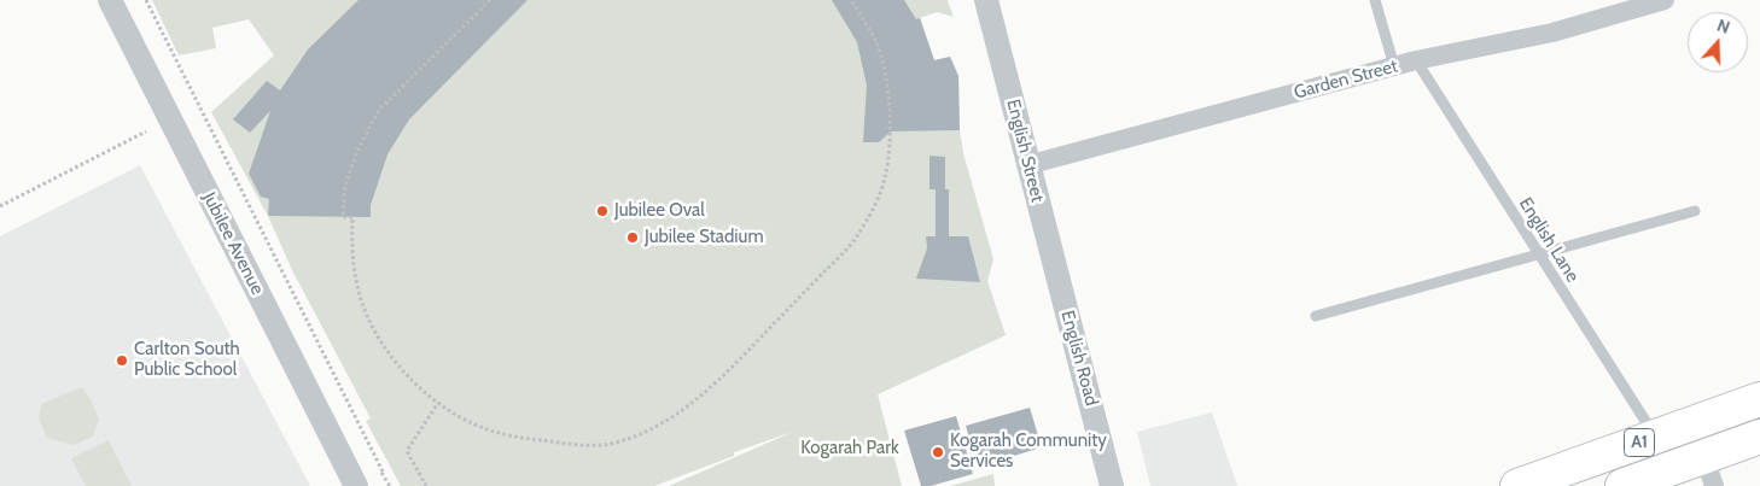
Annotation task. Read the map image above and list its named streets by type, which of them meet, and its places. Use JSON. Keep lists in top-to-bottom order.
{
  "streets": {
    "highway": ["A1"],
    "street": [
      "Garden Street",
      "English Street",
      "Jubilee Avenue",
      "English Road"
    ],
    "lane": ["English Lane"]
  },
  "crossings": [
    ["Garden Street", "English Street"],
    ["Garden Street", "English Lane"],
    ["English Street", "English Road"],
    ["English Lane", "A1"]
  ],
  "parks": ["Kogarah Park"],
  "places": [
    "Jubilee Oval",
    "Jubilee Stadium",
    "Carlton South Public School",
    "Kogarah Community Services"
  ],
  "north": "top"
}
